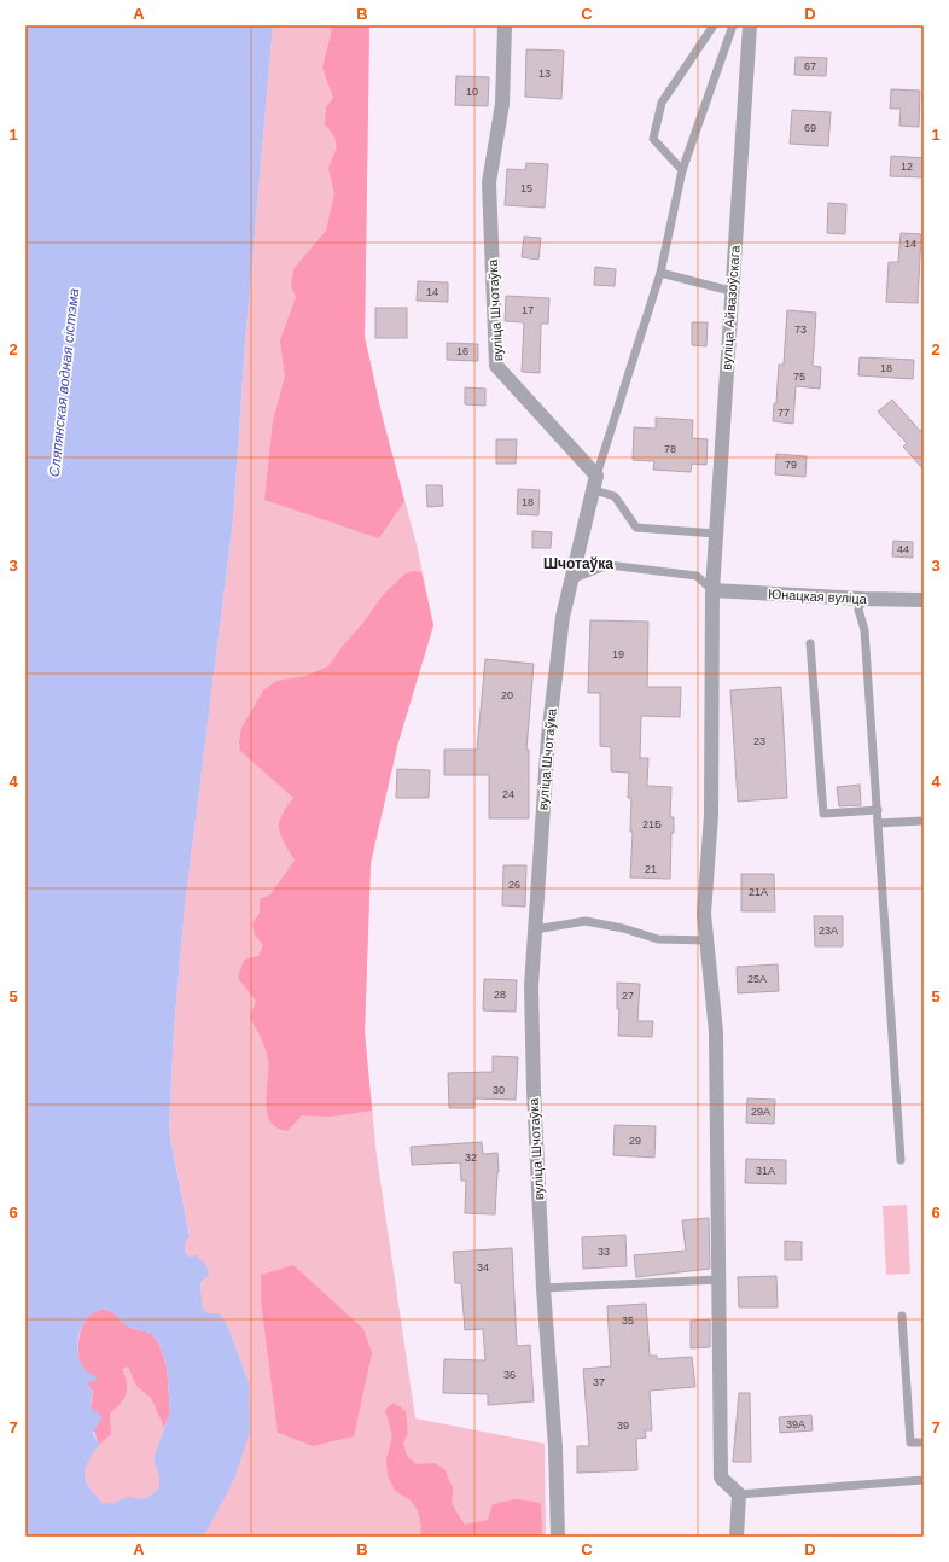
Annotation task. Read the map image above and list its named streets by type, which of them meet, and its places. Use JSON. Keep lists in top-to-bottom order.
{
  "streets": {
    "street": ["вуліца Айвазоўскага", "вуліца Шчотаўка", "Юнацкая вуліца"]
  },
  "crossings": [
    ["вуліца Айвазоўскага", "Юнацкая вуліца"]
  ],
  "districts": ["Шчотаўка"],
  "water": ["Сляпянская водная сістэма"],
  "house_numbers": [
    "67",
    "13",
    "10",
    "69",
    "12",
    "15",
    "14",
    "14",
    "17",
    "73",
    "16",
    "18",
    "75",
    "77",
    "78",
    "79",
    "18",
    "44",
    "19",
    "20",
    "23",
    "24",
    "21Б",
    "21",
    "26",
    "21А",
    "23А",
    "25А",
    "28",
    "27",
    "30",
    "29А",
    "29",
    "32",
    "31А",
    "33",
    "34",
    "35",
    "36",
    "37",
    "39А",
    "39"
  ],
  "grid": {
    "columns": [
      "A",
      "B",
      "C",
      "D"
    ],
    "rows": [
      "1",
      "2",
      "3",
      "4",
      "5",
      "6",
      "7"
    ]
  }
}
